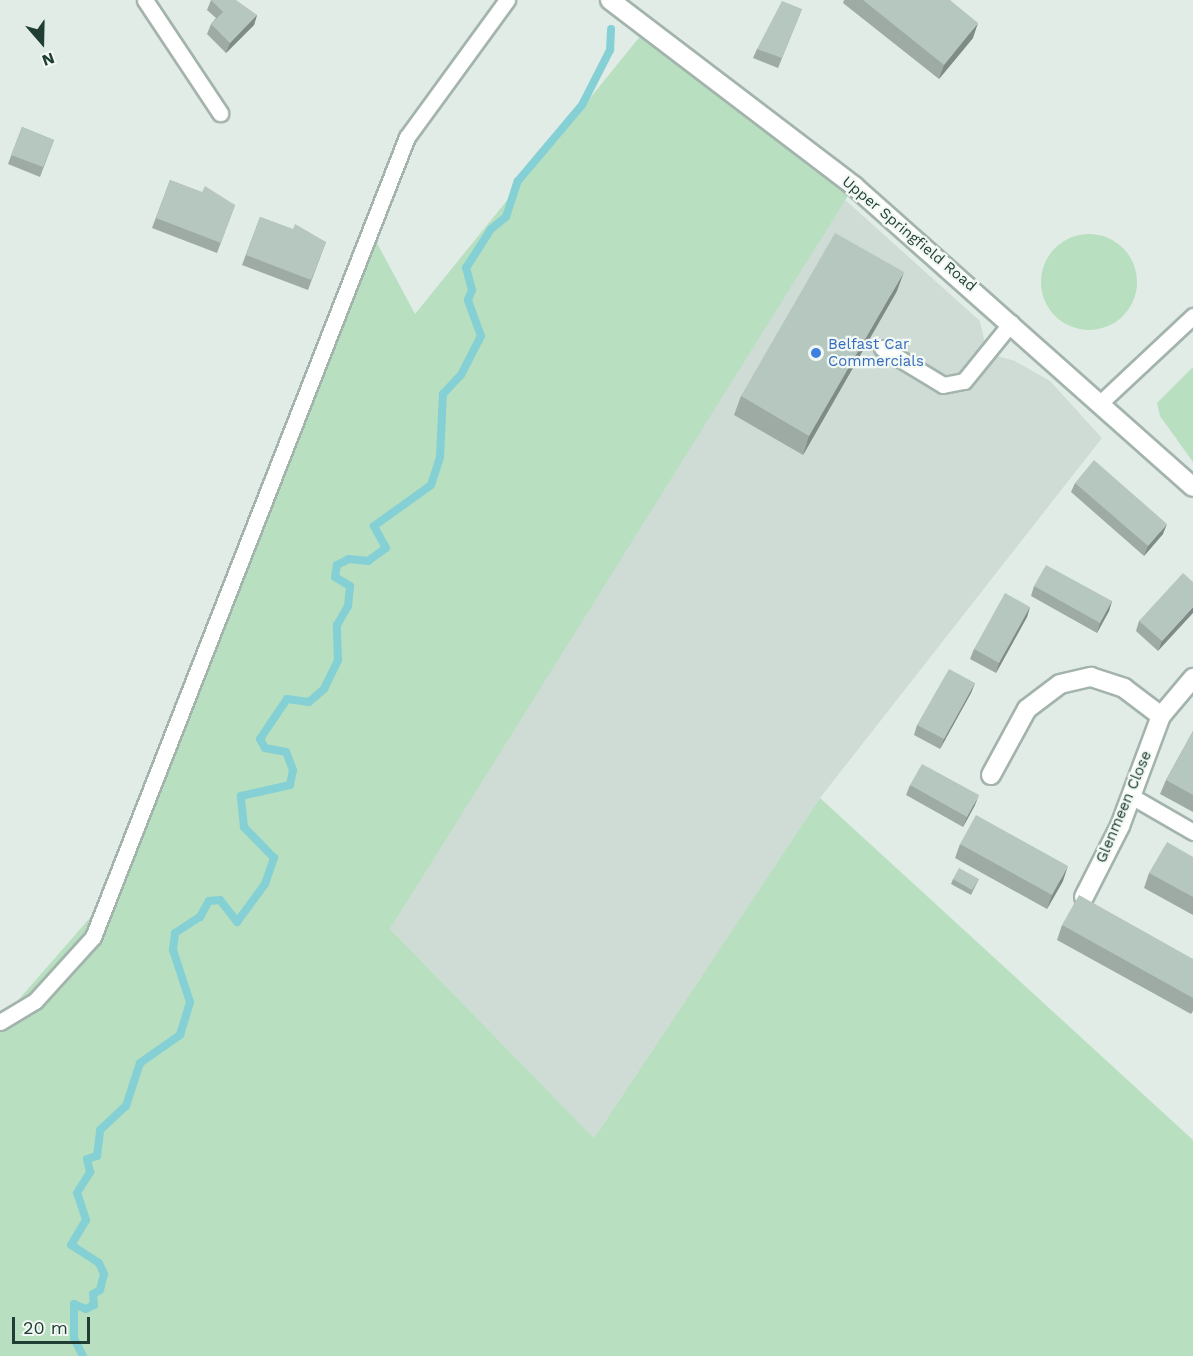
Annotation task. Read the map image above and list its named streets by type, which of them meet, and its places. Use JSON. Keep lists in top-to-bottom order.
{
  "streets": {
    "main road": ["Upper Springfield Road", "Glenmeen Close"]
  },
  "places": ["Belfast Car Commercials"],
  "scale_bar": "20 m",
  "north": "bottom"
}
